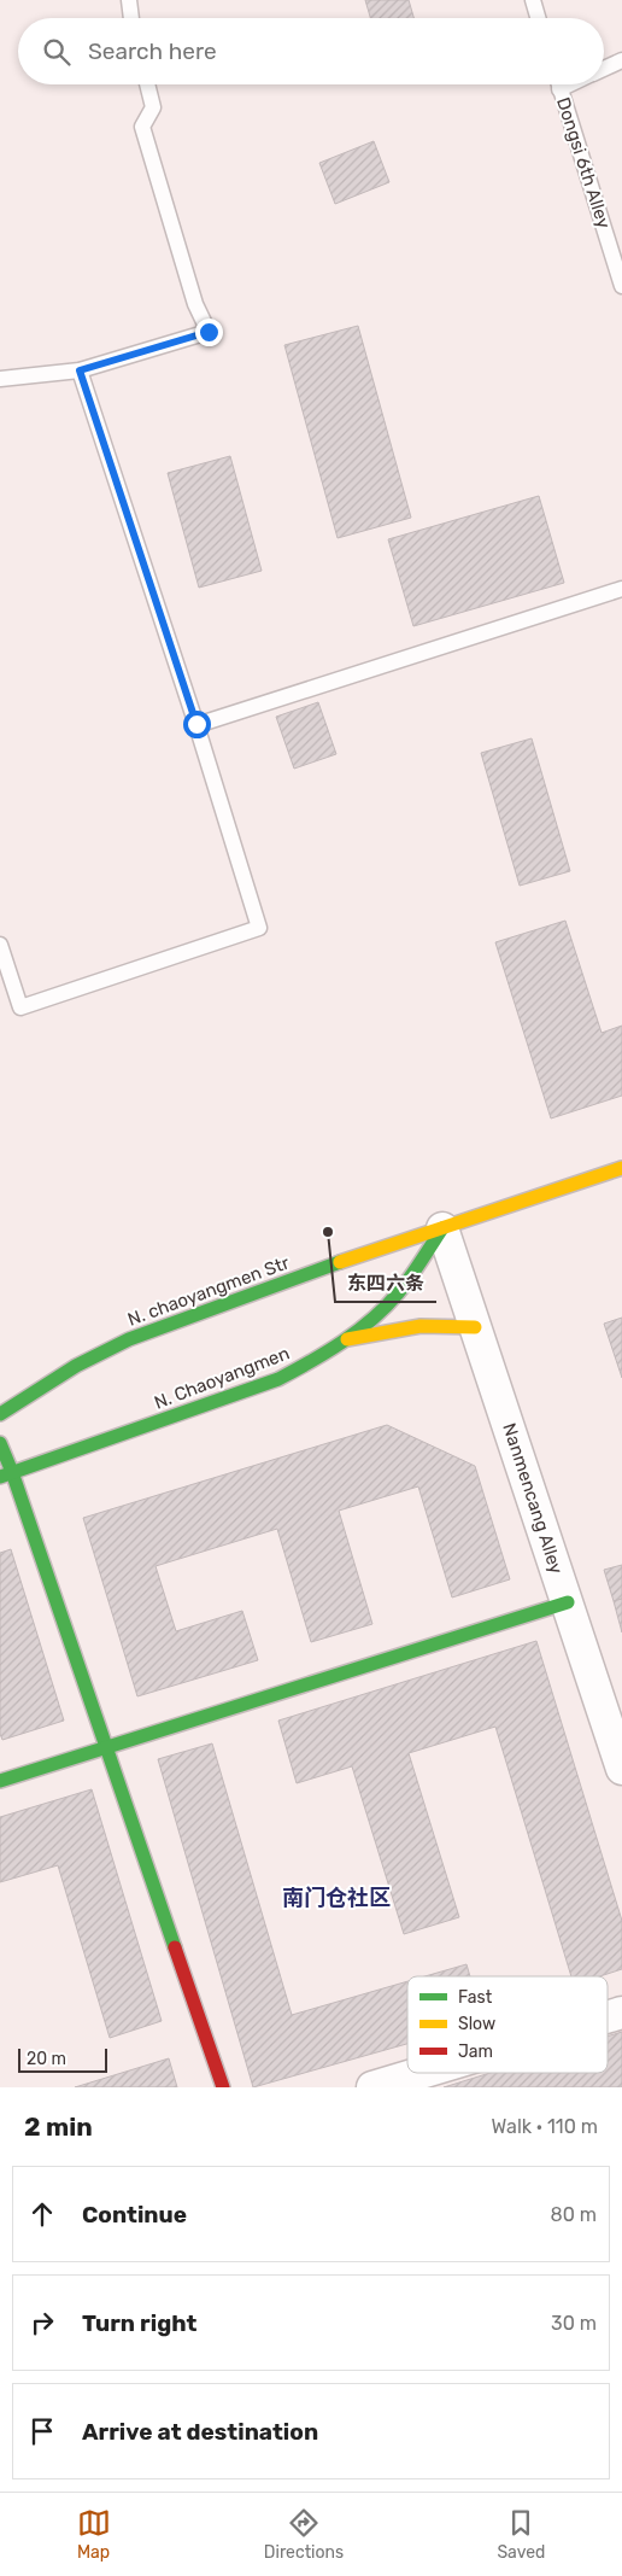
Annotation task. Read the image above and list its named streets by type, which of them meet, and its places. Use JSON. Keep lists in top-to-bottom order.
{
  "streets": {
    "main road": ["N. chaoyangmen Str", "N. Chaoyangmen"],
    "street": ["Nanmencang Alley"],
    "lane": ["Dongsi 6th Alley"]
  },
  "crossings": [
    ["N. chaoyangmen Str", "N. Chaoyangmen"],
    ["N. chaoyangmen Str", "Nanmencang Alley"],
    ["N. Chaoyangmen", "Nanmencang Alley"]
  ],
  "districts": ["南门仓社区"],
  "places": ["东四六条"],
  "legend": ["Fast", "Slow", "Jam"],
  "scale_bar": "20 m",
  "page": {
    "search": "Search here",
    "scale": "20 m",
    "heading": ["2 min", "Walk · 110 m"],
    "list": [
      ["Continue", "80 m"],
      ["Turn right", "30 m"],
      "Arrive at destination"
    ],
    "nav": ["Map", "Directions", "Saved"]
  }
}
